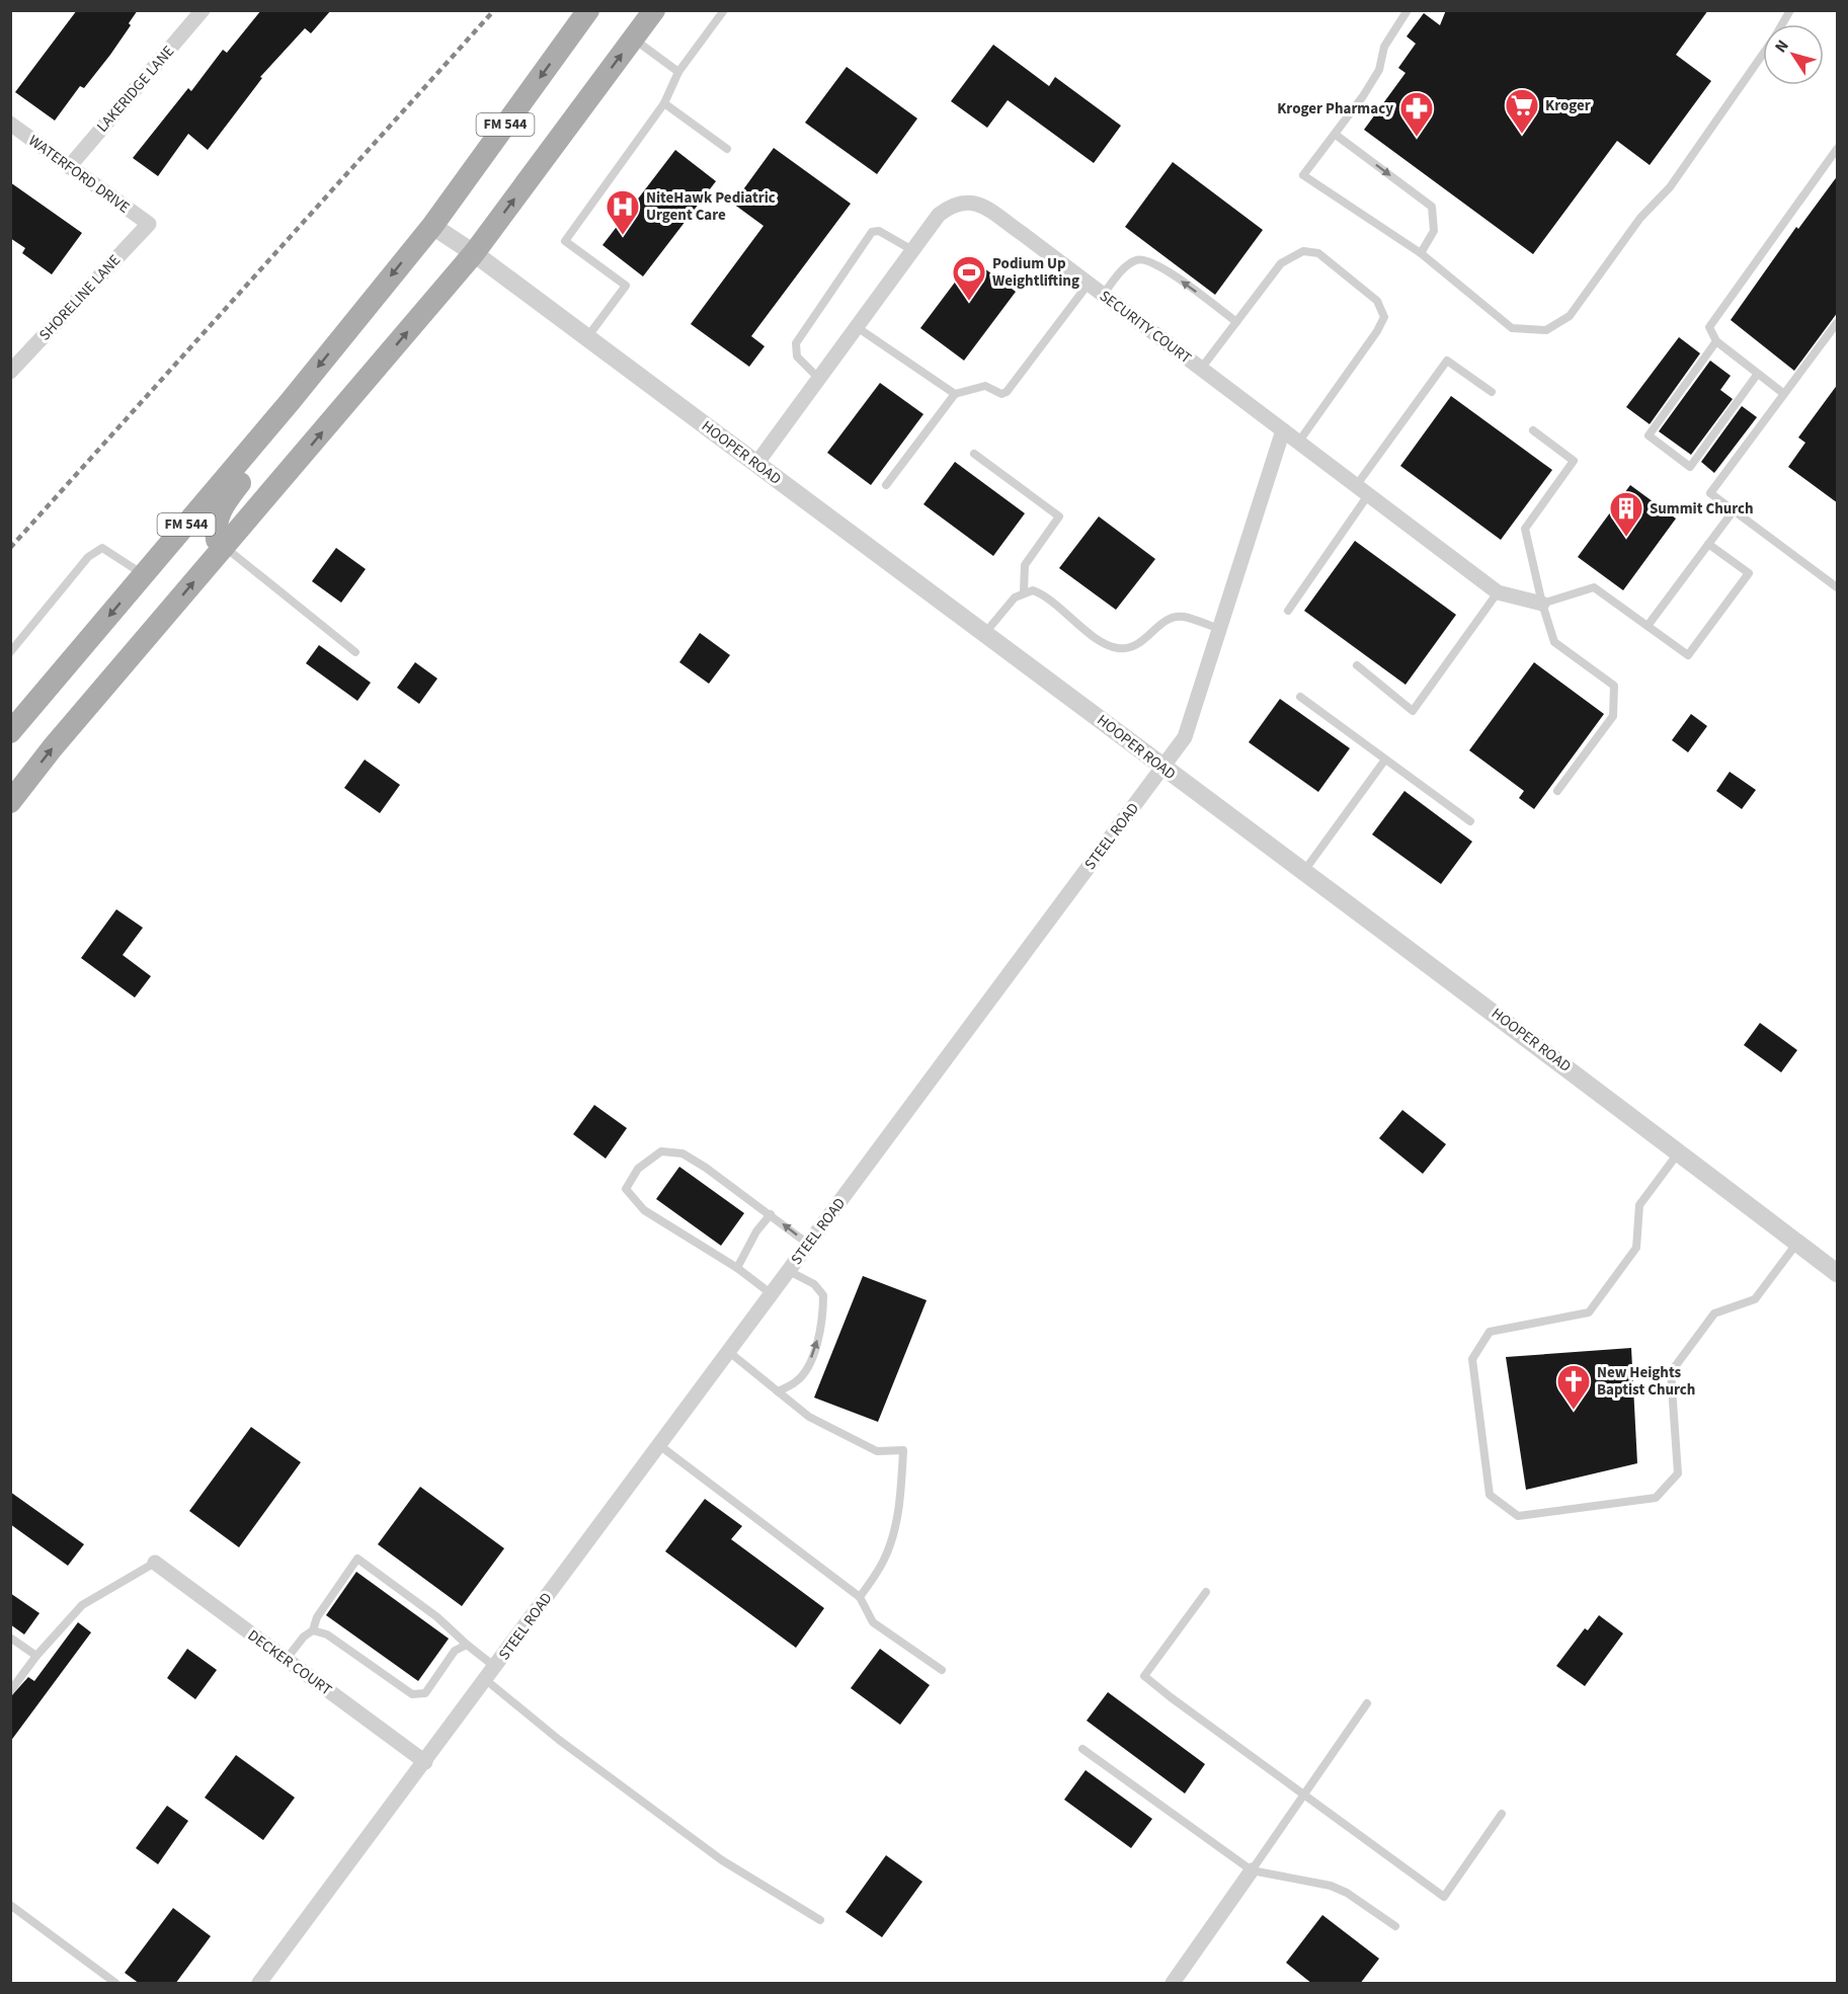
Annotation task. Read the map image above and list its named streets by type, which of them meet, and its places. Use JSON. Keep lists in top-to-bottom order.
{
  "streets": {
    "main road": ["FM 544"],
    "street": [
      "LAKERIDGE LANE",
      "WATERFORD DRIVE",
      "SHORELINE LANE",
      "SECURITY COURT",
      "HOOPER ROAD",
      "STEEL ROAD",
      "DECKER COURT"
    ]
  },
  "crossings": [
    ["LAKERIDGE LANE", "WATERFORD DRIVE"],
    ["FM 544", "HOOPER ROAD"],
    ["WATERFORD DRIVE", "SHORELINE LANE"],
    ["SECURITY COURT", "HOOPER ROAD"],
    ["SECURITY COURT", "STEEL ROAD"],
    ["HOOPER ROAD", "STEEL ROAD"],
    ["STEEL ROAD", "DECKER COURT"]
  ],
  "places": {
    "supermarket": ["Kroger"],
    "pharmacy": ["Kroger Pharmacy"],
    "hospital": ["NiteHawk Pediatric Urgent Care"],
    "sports": ["Podium Up Weightlifting"],
    "building": ["Summit Church"],
    "church": ["New Heights Baptist Church"]
  },
  "north": "top left"
}
